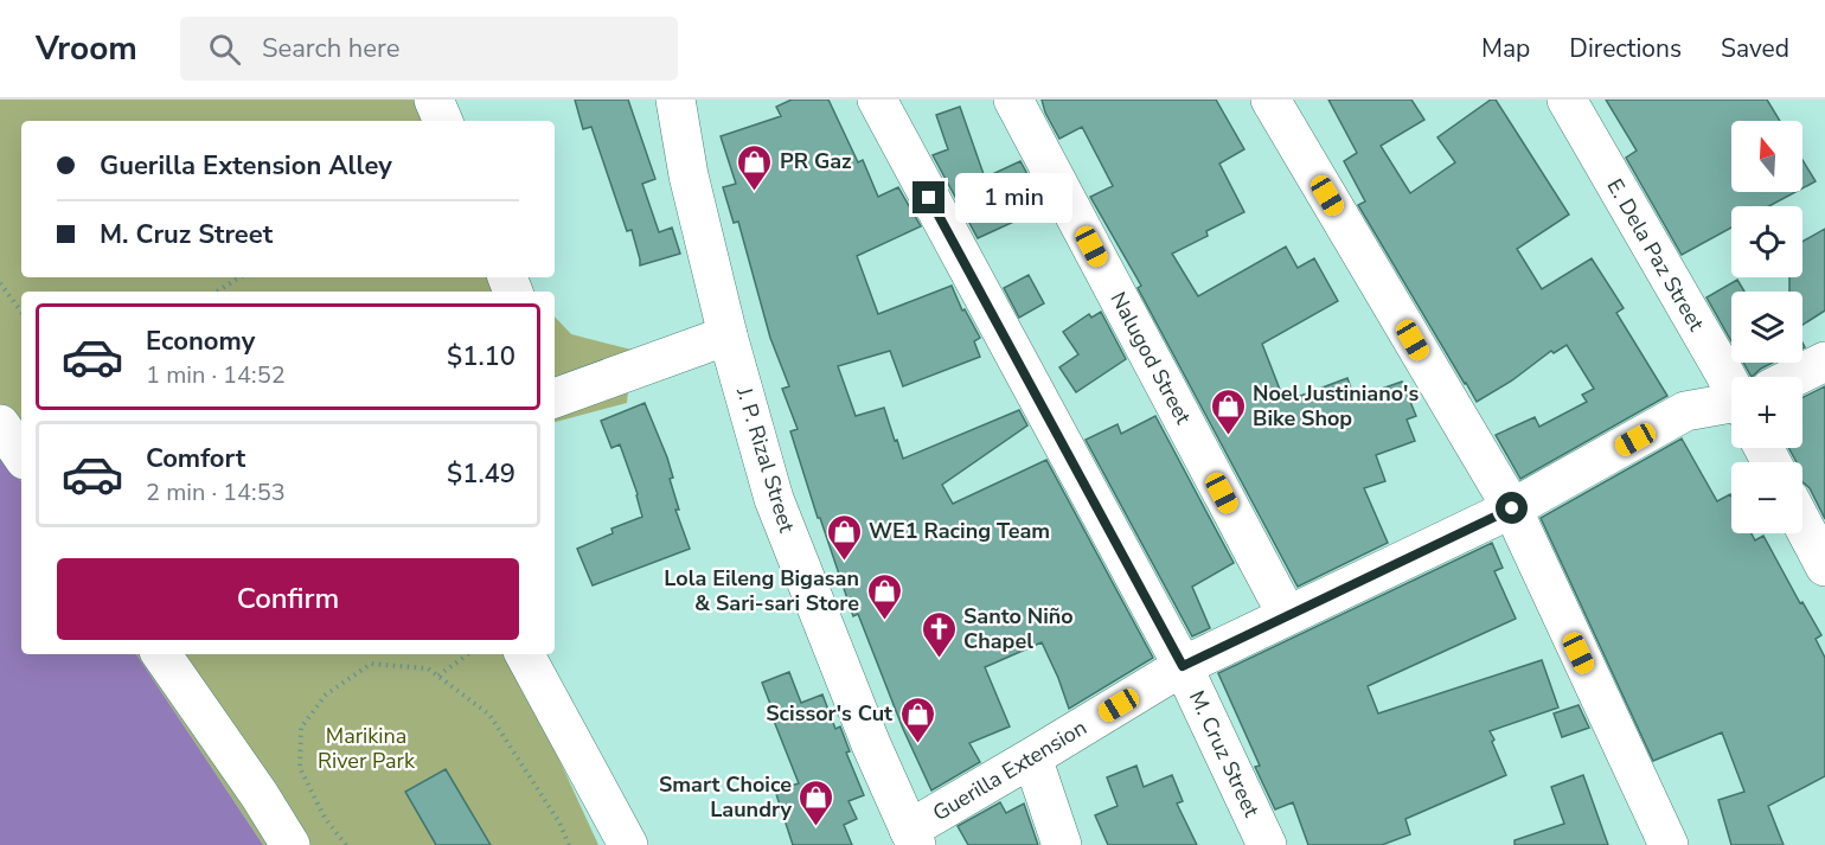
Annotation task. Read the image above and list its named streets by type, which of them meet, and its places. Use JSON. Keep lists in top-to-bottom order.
{
  "streets": {
    "street": [
      "E. Dela Paz Street",
      "Nalugod Street",
      "J. P. Rizal Street",
      "M. Cruz Street",
      "Guerilla Extension"
    ]
  },
  "crossings": [
    ["Nalugod Street", "Guerilla Extension"],
    ["J. P. Rizal Street", "Guerilla Extension"],
    ["M. Cruz Street", "Guerilla Extension"]
  ],
  "parks": ["Marikina River Park"],
  "places": {
    "shop": [
      "PR Gaz",
      "Noel Justiniano's Bike Shop",
      "WE1 Racing Team",
      "Lola Eileng Bigasan & Sari-sari Store",
      "Scissor's Cut",
      "Smart Choice Laundry"
    ],
    "church": ["Santo Niño Chapel"]
  },
  "north": "top",
  "page": {
    "header": "Vroom",
    "search": "Search here",
    "nav": ["Map", "Directions", "Saved"],
    "map_buttons": ["+", "−"],
    "banner": ["Guerilla Extension Alley", "M. Cruz Street"],
    "bubble": "1 min",
    "list": [
      {
        "name": "Economy",
        "note": "1 min · 14:52",
        "value": "$1.10"
      },
      {
        "name": "Comfort",
        "note": "2 min · 14:53",
        "value": "$1.49"
      }
    ],
    "buttons": "Confirm"
  }
}
